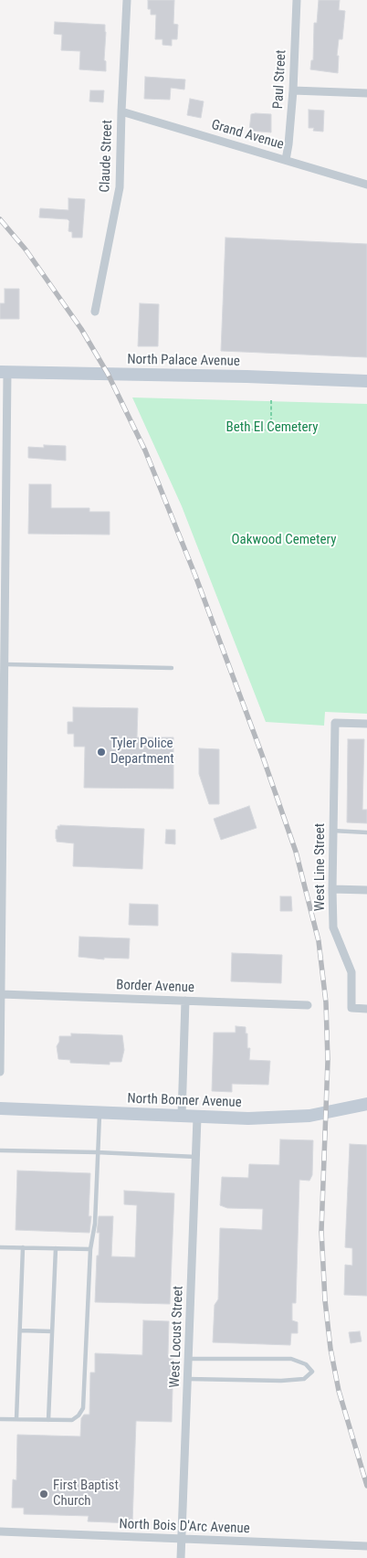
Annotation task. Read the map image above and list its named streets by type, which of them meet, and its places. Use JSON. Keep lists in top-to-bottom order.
{
  "streets": {
    "street": [
      "Paul Street",
      "Grand Avenue",
      "Claude Street",
      "North Palace Avenue",
      "West Line Street",
      "Border Avenue",
      "North Bonner Avenue",
      "West Locust Street",
      "North Bois D'Arc Avenue"
    ]
  },
  "crossings": [
    ["Paul Street", "Grand Avenue"],
    ["Grand Avenue", "Claude Street"],
    ["North Bonner Avenue", "West Locust Street"],
    ["West Locust Street", "North Bois D'Arc Avenue"]
  ],
  "parks": ["Beth El Cemetery", "Oakwood Cemetery"],
  "places": ["Tyler Police Department", "First Baptist Church"]
}
